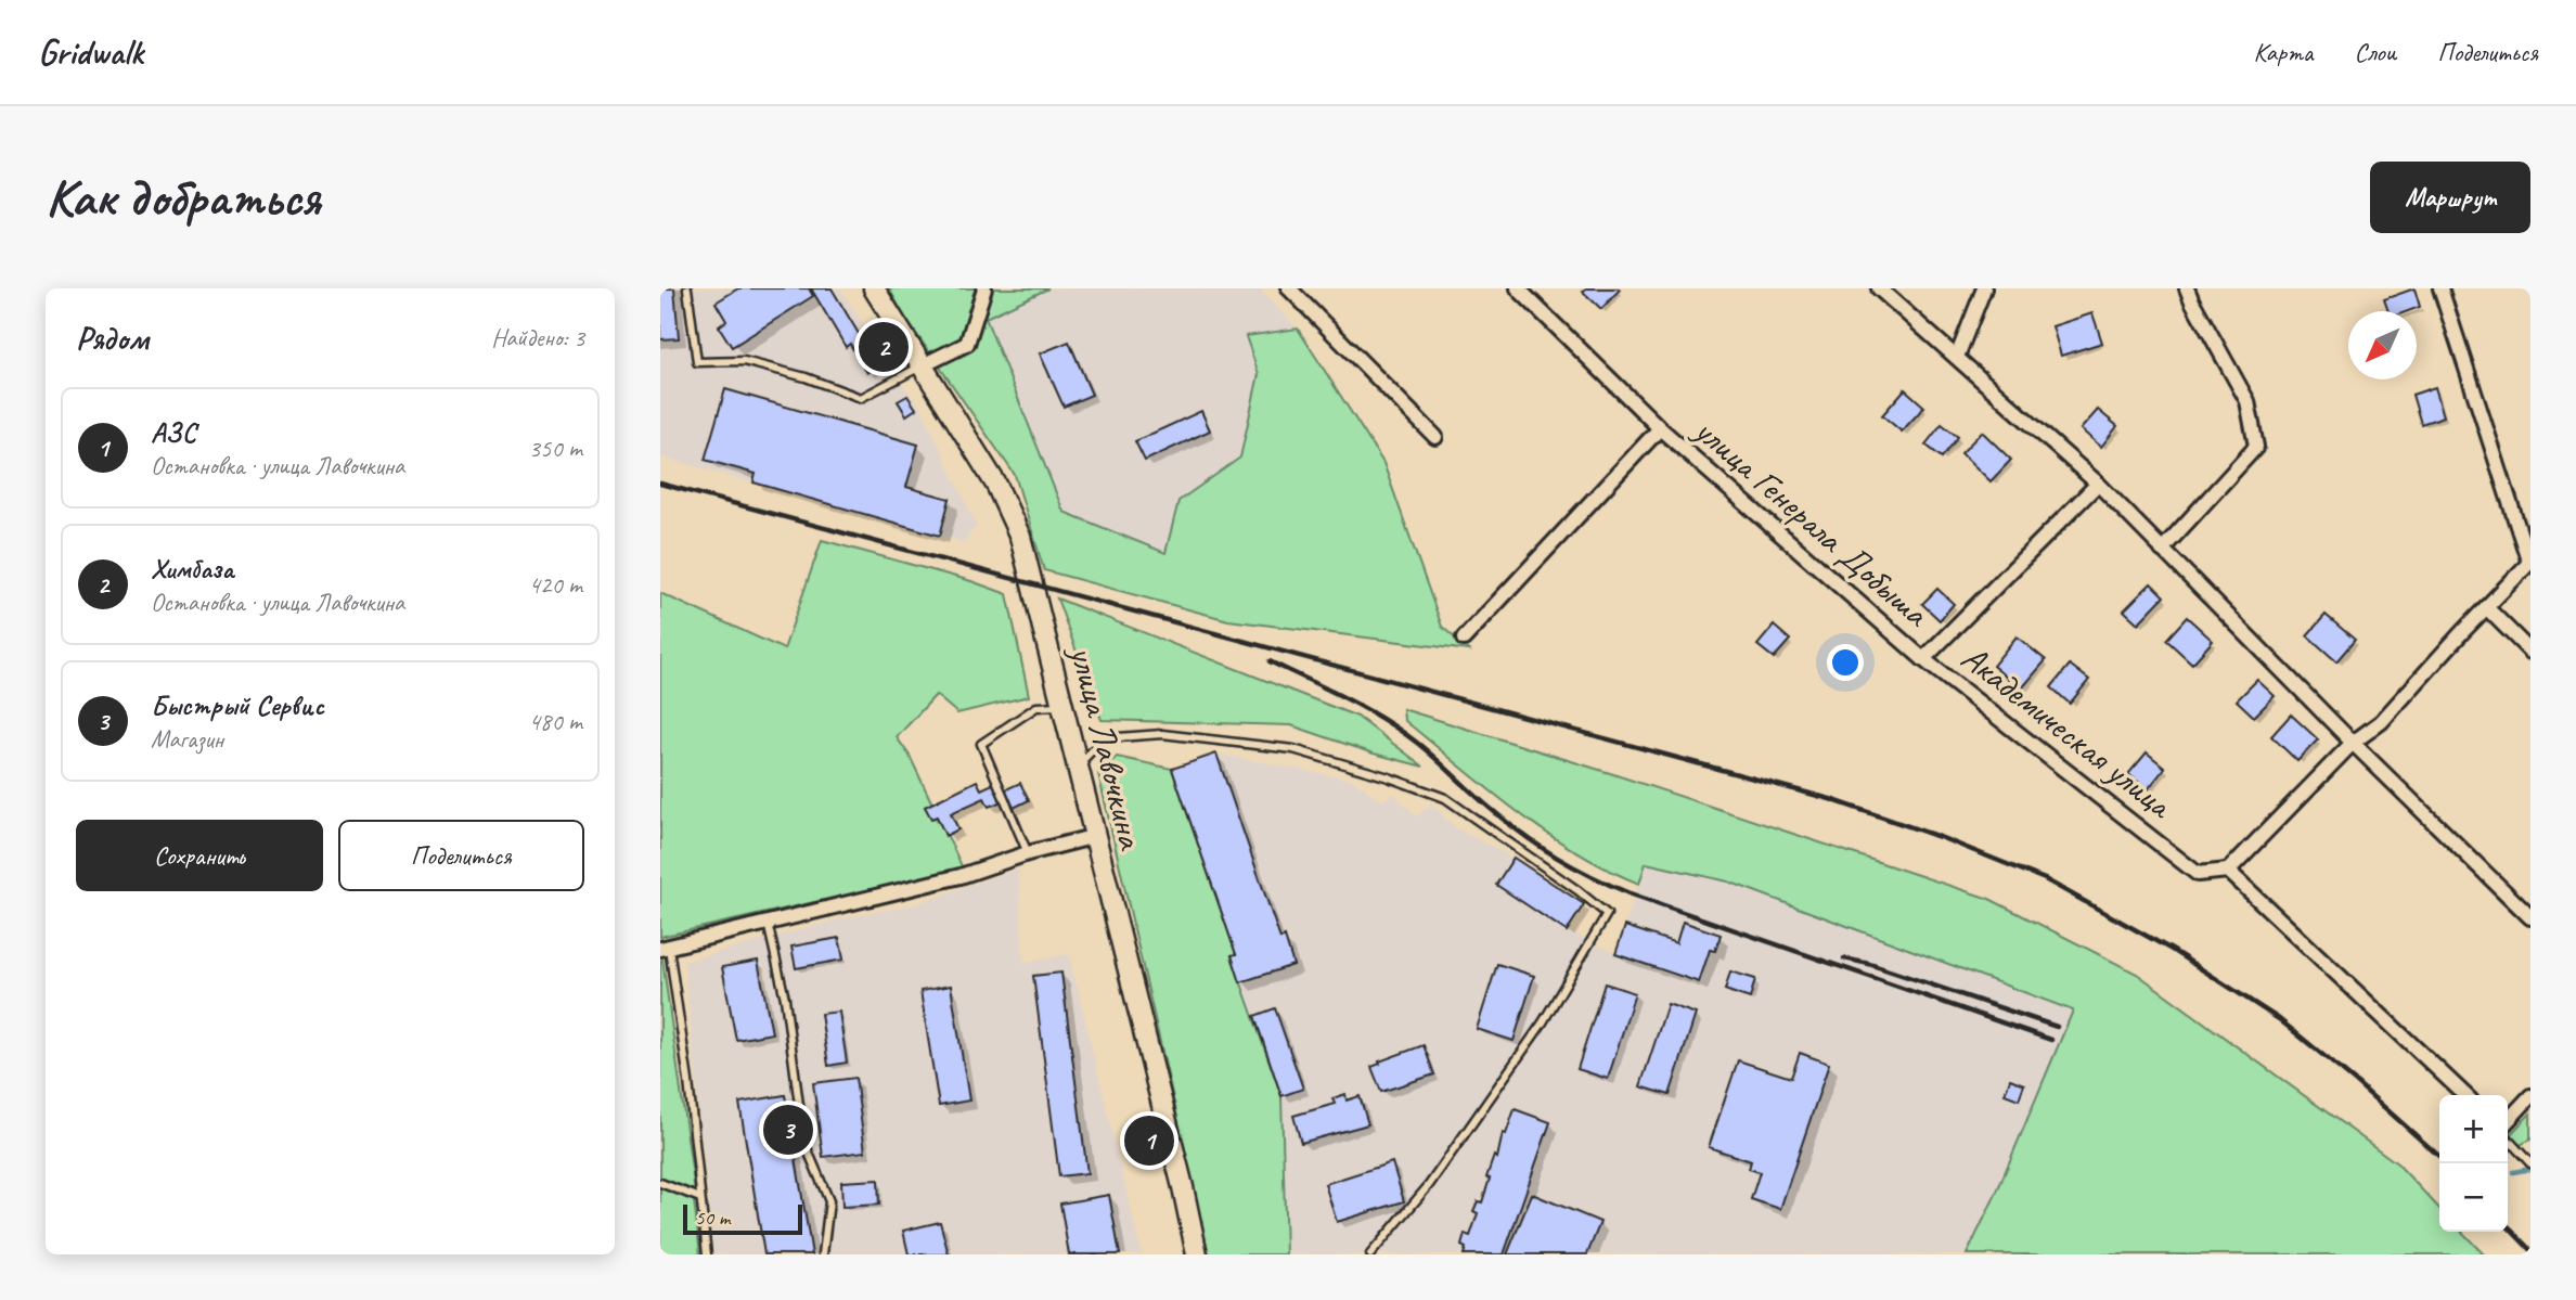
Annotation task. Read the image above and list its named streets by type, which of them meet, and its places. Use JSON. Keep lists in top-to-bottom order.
{
  "streets": {
    "main road": ["улица Лавочкина"],
    "street": ["улица Генерала Добыша", "Академическая улица"]
  },
  "crossings": [
    ["улица Генерала Добыша", "Академическая улица"]
  ],
  "scale_bar": "50 m",
  "north": "bottom left",
  "page": {
    "header": "Gridwalk",
    "nav": ["Карта", "Слои", "Поделиться"],
    "buttons": [
      "Маршрут",
      ["Сохранить", "Поделиться"]
    ],
    "title": "Как добраться",
    "heading": ["Рядом", "Найдено: 3"],
    "pins": ["2", "3", "1"],
    "list": [
      {
        "mark": "1",
        "name": "АЗС",
        "note": "Остановка · улица Лавочкина",
        "value": "350 m"
      },
      {
        "mark": "2",
        "name": "Химбаза",
        "note": "Остановка · улица Лавочкина",
        "value": "420 m"
      },
      {
        "mark": "3",
        "name": "Быстрый Сервис",
        "note": "Магазин",
        "value": "480 m"
      }
    ],
    "map_buttons": ["+", "−"],
    "scale": "50 m"
  }
}
